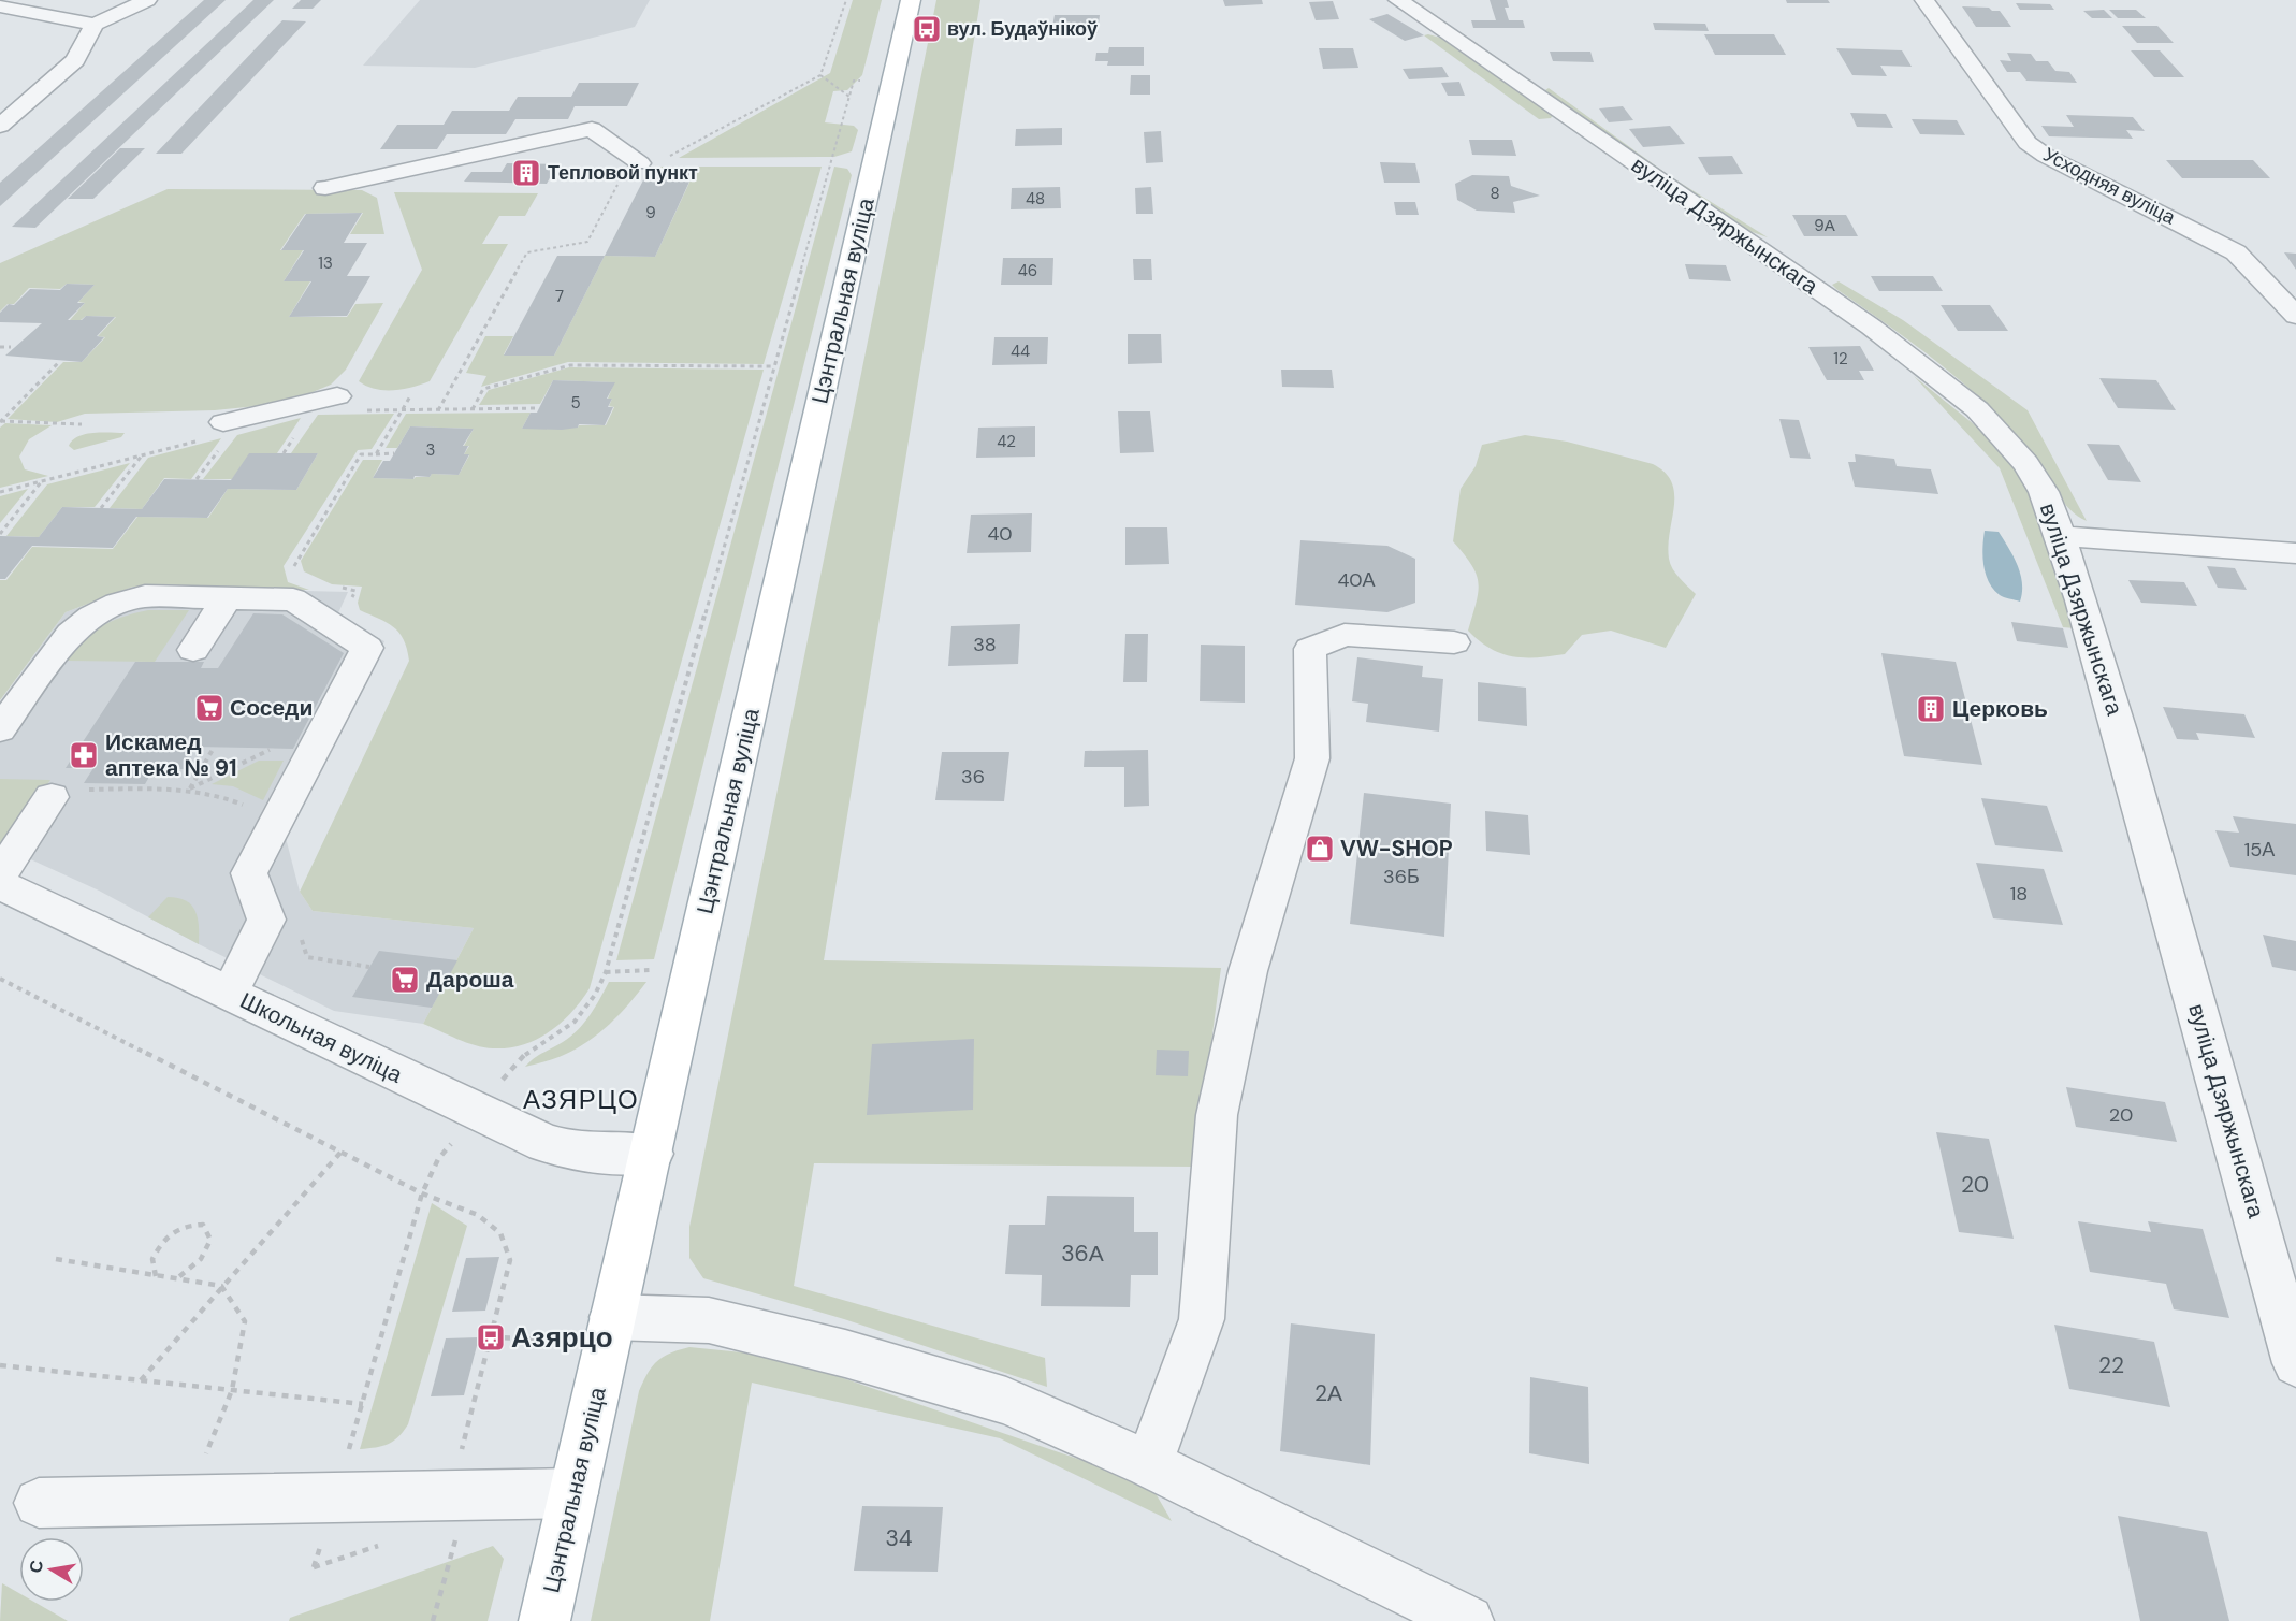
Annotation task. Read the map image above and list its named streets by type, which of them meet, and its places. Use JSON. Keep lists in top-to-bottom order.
{
  "streets": {
    "main road": ["Цэнтральная вуліца"],
    "street": ["Усходняя вуліца", "вуліца Дзяржынскага", "Школьная вуліца"]
  },
  "crossings": [
    ["Цэнтральная вуліца", "Школьная вуліца"]
  ],
  "districts": ["АЗЯРЦО"],
  "places": {
    "bus stop": ["вул. Будаўнікоў", "Азярцо"],
    "building": ["Тепловой пункт", "Церковь"],
    "supermarket": ["Соседи", "Дароша"],
    "pharmacy": ["Искамед аптека № 91"],
    "shop": ["VW-SHOP"]
  },
  "house_numbers": [
    "8",
    "48",
    "9",
    "9А",
    "13",
    "46",
    "7",
    "44",
    "12",
    "5",
    "42",
    "3",
    "40",
    "40А",
    "38",
    "36",
    "15А",
    "36Б",
    "18",
    "20",
    "20",
    "36А",
    "22",
    "2А",
    "34"
  ],
  "north": "left"
}
